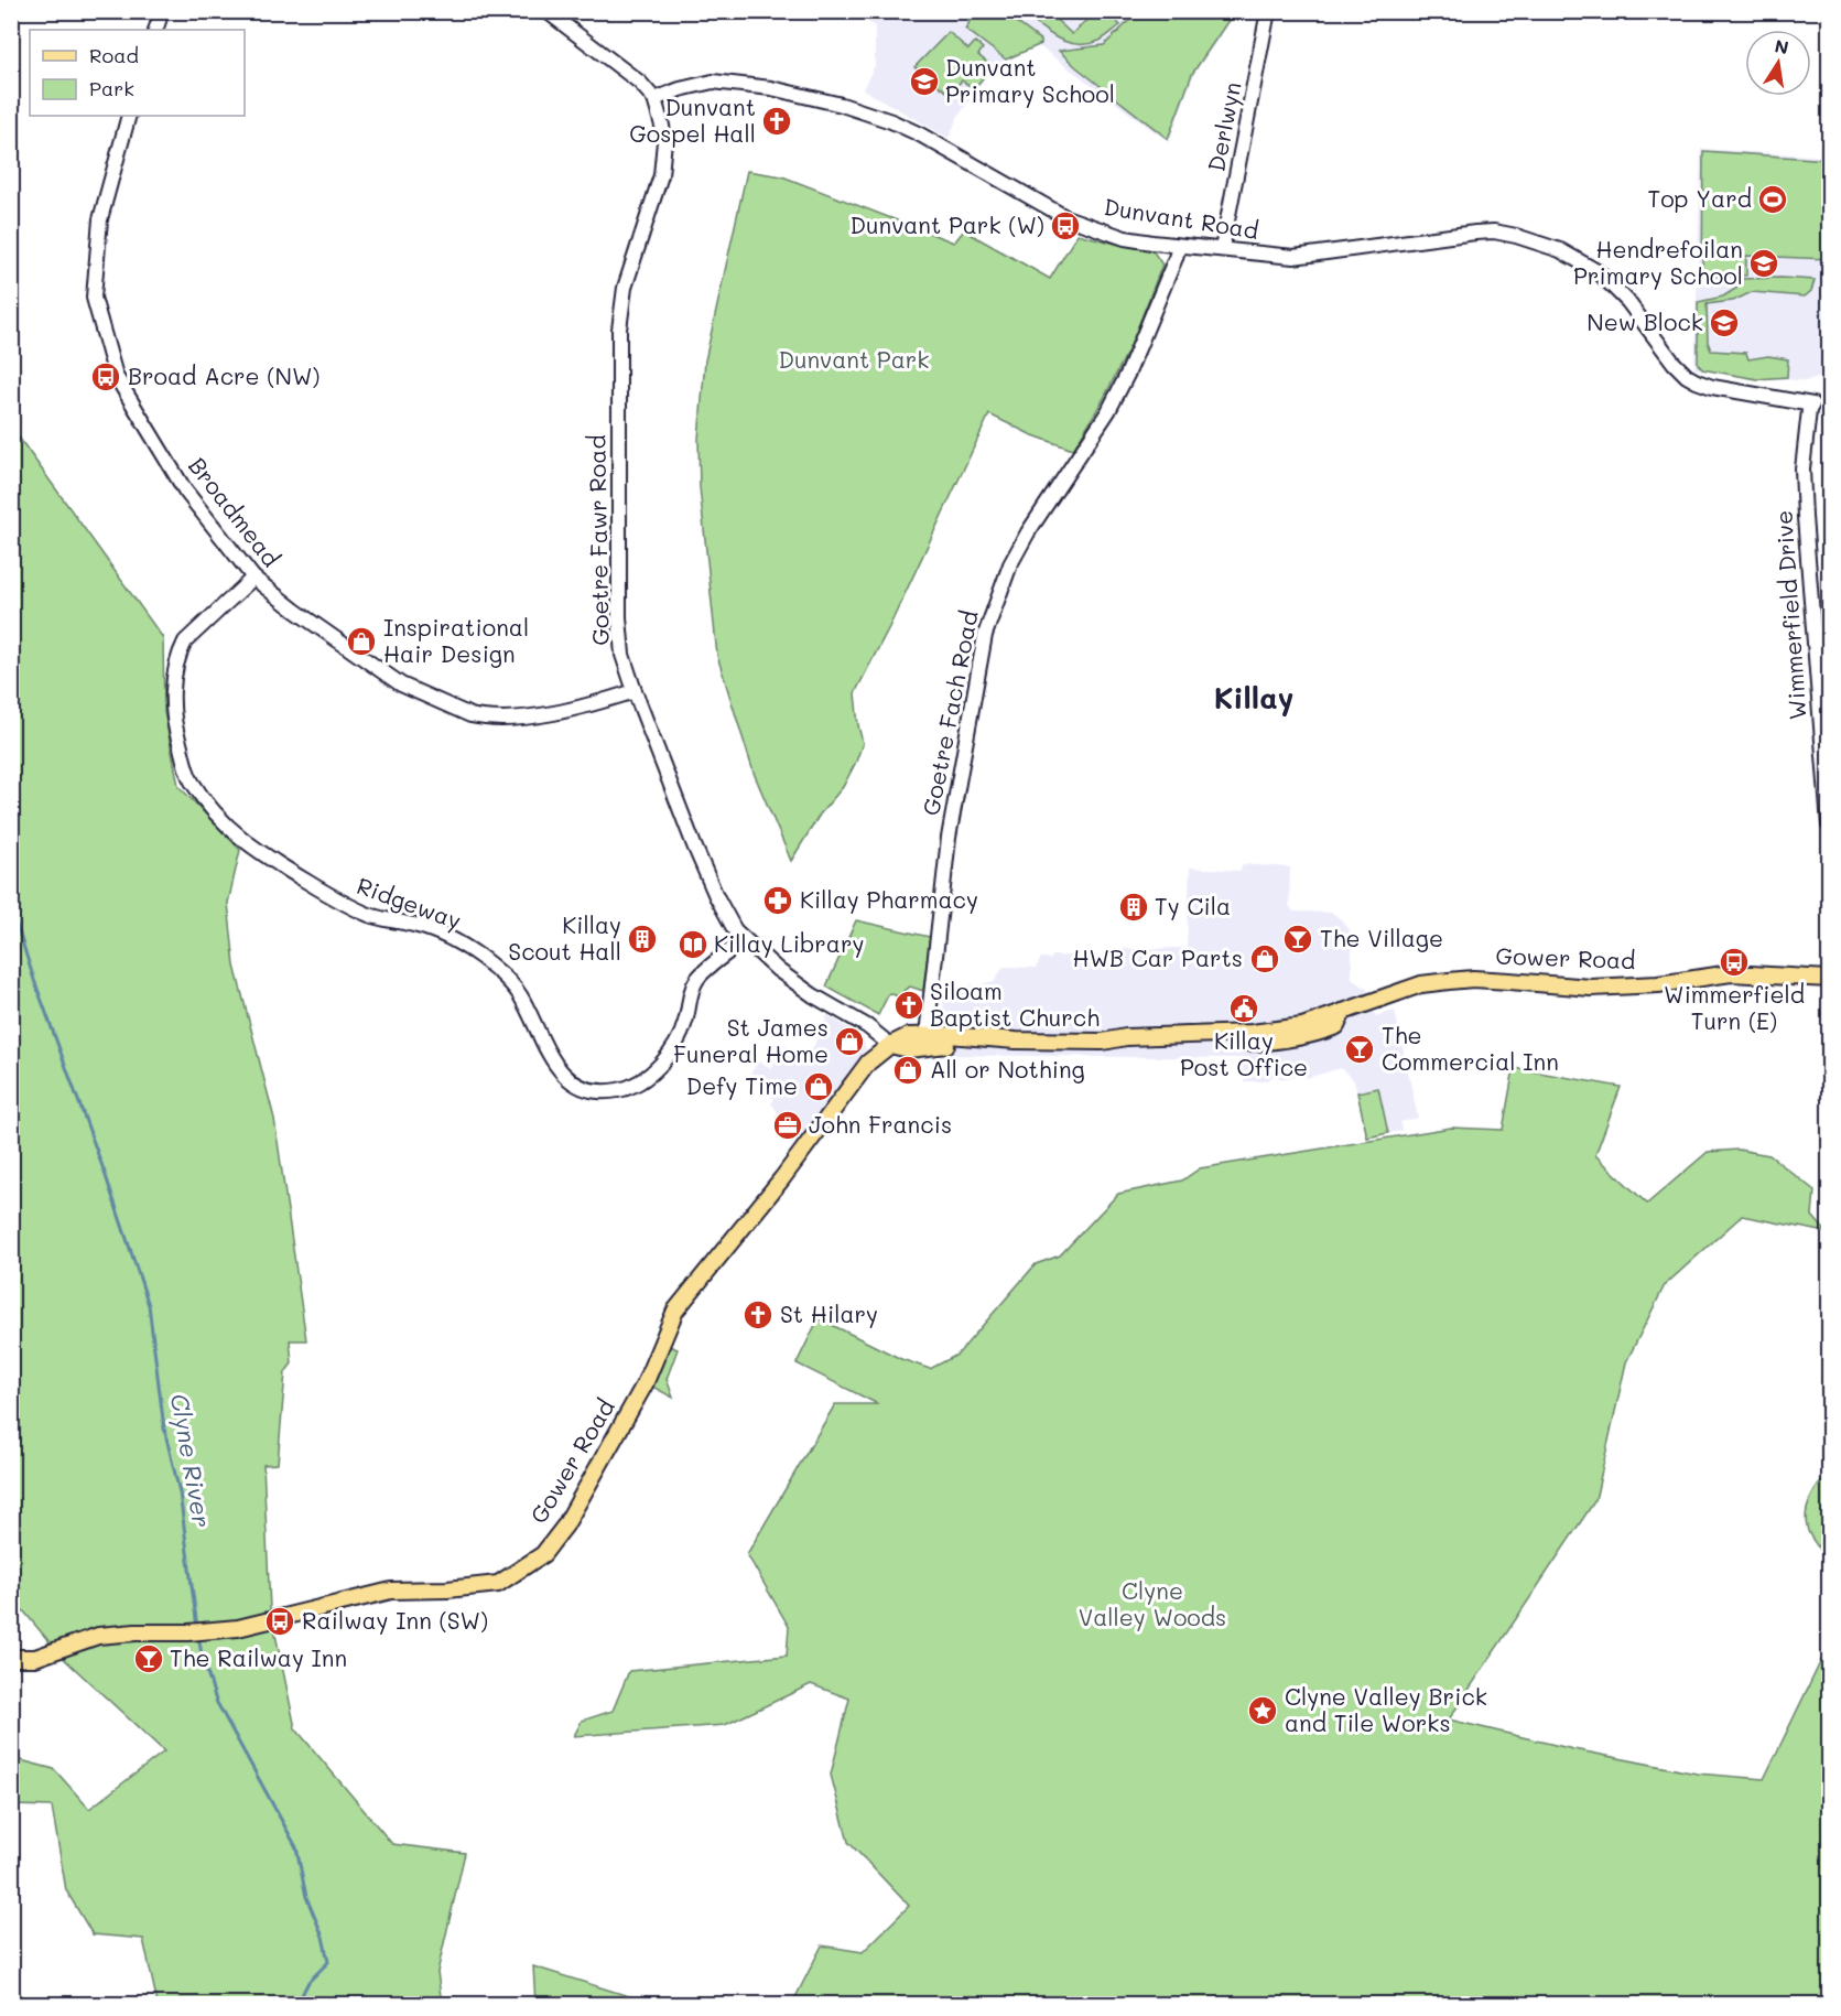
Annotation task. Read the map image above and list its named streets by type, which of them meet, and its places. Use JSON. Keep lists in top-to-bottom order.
{
  "streets": {
    "main road": ["Gower Road"],
    "street": [
      "Derlwyn",
      "Dunvant Road",
      "Broadmead",
      "Goetre Fawr Road",
      "Wimmerfield Drive",
      "Goetre Fach Road",
      "Ridgeway"
    ]
  },
  "crossings": [
    ["Derlwyn", "Dunvant Road"],
    ["Dunvant Road", "Goetre Fawr Road"],
    ["Dunvant Road", "Wimmerfield Drive"],
    ["Dunvant Road", "Goetre Fach Road"],
    ["Broadmead", "Goetre Fawr Road"],
    ["Broadmead", "Ridgeway"],
    ["Goetre Fawr Road", "Ridgeway"],
    ["Goetre Fawr Road", "Gower Road"],
    ["Goetre Fach Road", "Gower Road"]
  ],
  "districts": ["Killay"],
  "water": ["Clyne River"],
  "parks": ["Dunvant Park", "Clyne Valley Woods"],
  "places": {
    "school or university": ["Dunvant Primary School", "Hendrefoilan Primary School", "New Block"],
    "church": ["Dunvant Gospel Hall", "Siloam Baptist Church", "St Hilary"],
    "sports": ["Top Yard"],
    "bus stop": [
      "Dunvant Park (W)",
      "Broad Acre (NW)",
      "Wimmerfield Turn (E)",
      "Railway Inn (SW)"
    ],
    "shop": [
      "Inspirational Hair Design",
      "HWB Car Parts",
      "St James Funeral Home",
      "All or Nothing",
      "Defy Time"
    ],
    "pharmacy": ["Killay Pharmacy"],
    "building": ["Ty Cila", "Killay Scout Hall"],
    "bar": ["The Village", "The Commercial Inn", "The Railway Inn"],
    "library": ["Killay Library"],
    "public building": ["Killay Post Office"],
    "office": ["John Francis"],
    "place": ["Clyne Valley Brick and Tile Works"]
  },
  "legend": ["Road", "Park"],
  "north": "top"
}
